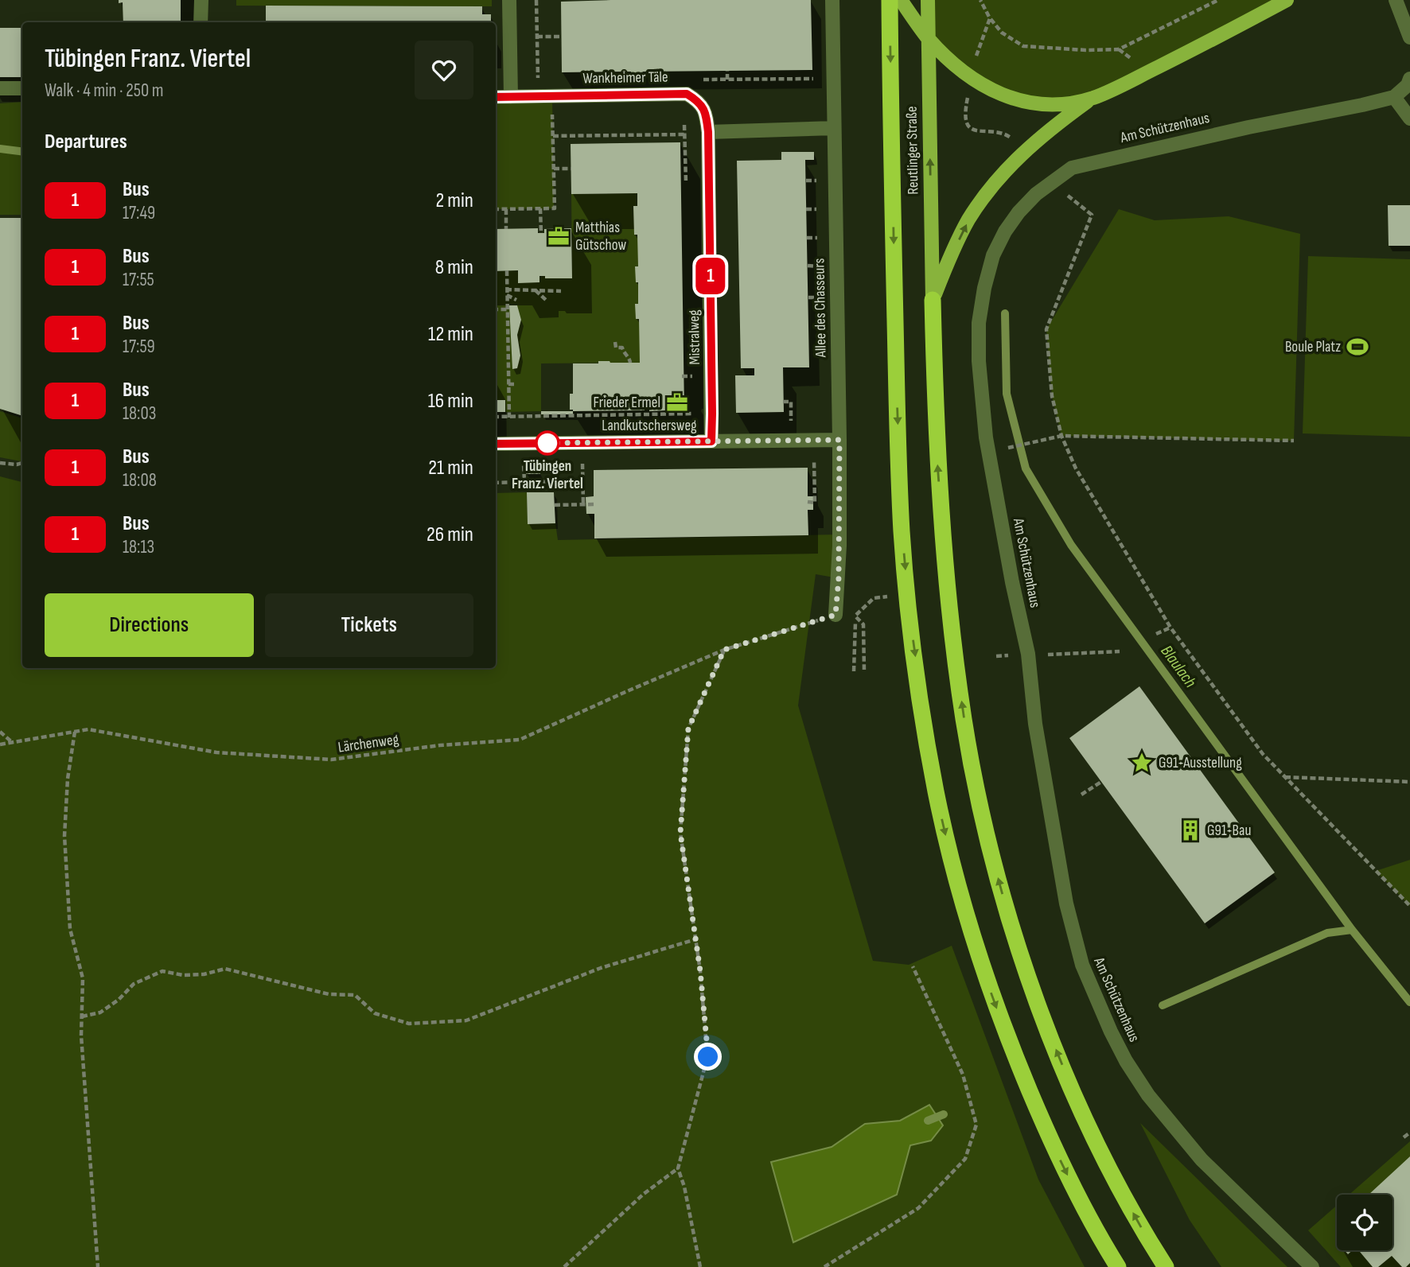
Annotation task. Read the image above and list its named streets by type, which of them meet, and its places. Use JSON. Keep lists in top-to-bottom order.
{
  "streets": {
    "main road": ["Reutlinger Straße"],
    "street": [
      "Wankheimer Täle",
      "Am Schützenhaus",
      "Allee des Chasseurs",
      "Mistralweg",
      "Landkutschersweg"
    ],
    "path": ["Lärchenweg"]
  },
  "crossings": [
    ["Wankheimer Täle", "Mistralweg"],
    ["Allee des Chasseurs", "Landkutschersweg"],
    ["Allee des Chasseurs", "Lärchenweg"],
    ["Mistralweg", "Landkutschersweg"]
  ],
  "one_way": ["Reutlinger Straße"],
  "water": ["Blaulach"],
  "places": {
    "office": ["Matthias Gütschow", "Frieder Ermel"],
    "sports": ["Boule Platz"],
    "other": ["Tübingen Franz. Viertel"],
    "place": ["G91-Ausstellung"],
    "building": ["G91-Bau"]
  },
  "lines": ["bus line 1"],
  "page": {
    "on_map": "1",
    "heading": [
      ["Tübingen Franz. Viertel", "Walk · 4 min · 250 m"],
      "Departures"
    ],
    "list": [
      {
        "mark": "1",
        "name": "Bus",
        "note": "17:49",
        "value": "2 min"
      },
      {
        "mark": "1",
        "name": "Bus",
        "note": "17:55",
        "value": "8 min"
      },
      {
        "mark": "1",
        "name": "Bus",
        "note": "17:59",
        "value": "12 min"
      },
      {
        "mark": "1",
        "name": "Bus",
        "note": "18:03",
        "value": "16 min"
      },
      {
        "mark": "1",
        "name": "Bus",
        "note": "18:08",
        "value": "21 min"
      },
      {
        "mark": "1",
        "name": "Bus",
        "note": "18:13",
        "value": "26 min"
      }
    ],
    "buttons": ["Directions", "Tickets"]
  }
}
